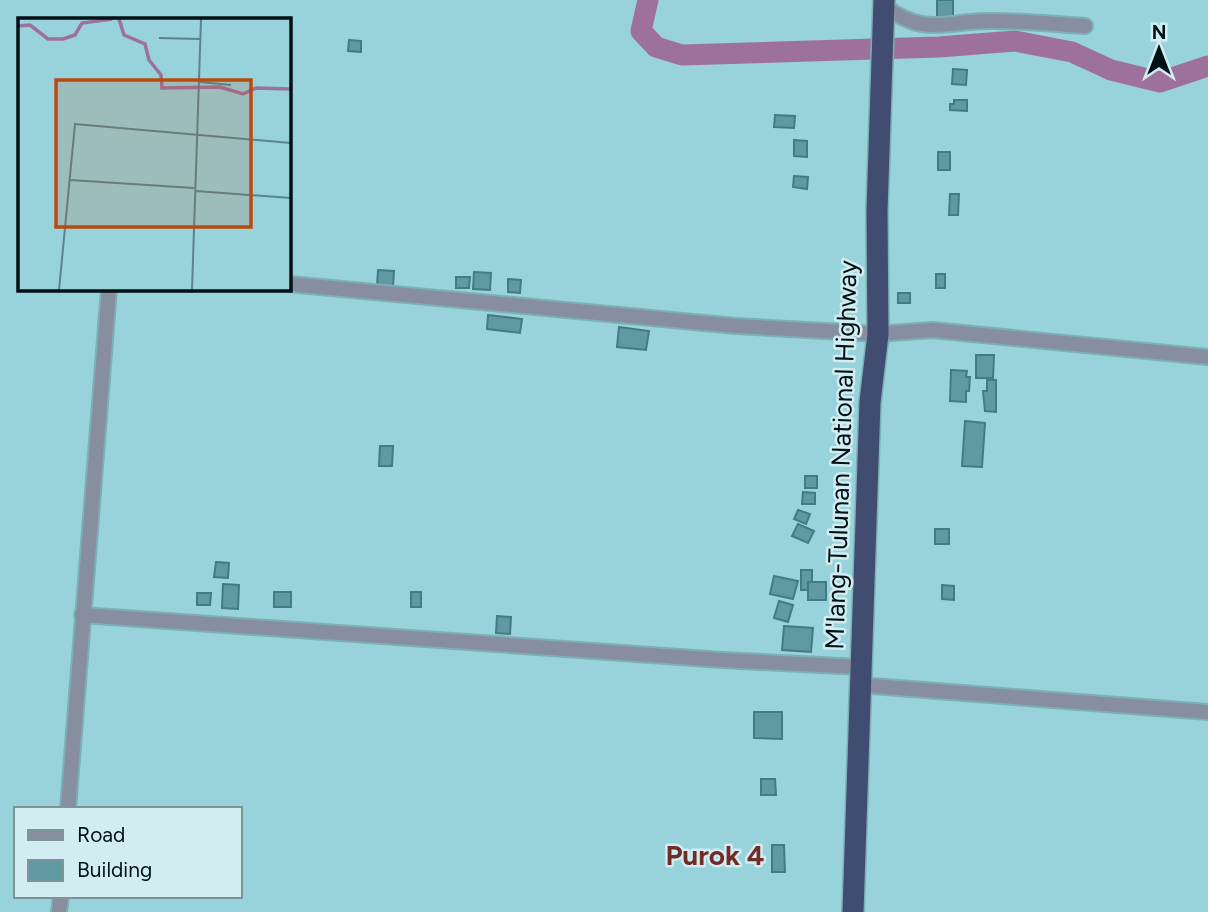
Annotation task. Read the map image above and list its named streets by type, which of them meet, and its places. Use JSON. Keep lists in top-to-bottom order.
{
  "streets": {
    "highway": ["M'lang-Tulunan National Highway"]
  },
  "districts": ["Purok 4"],
  "legend": ["Road", "Building"],
  "north": "top"
}
